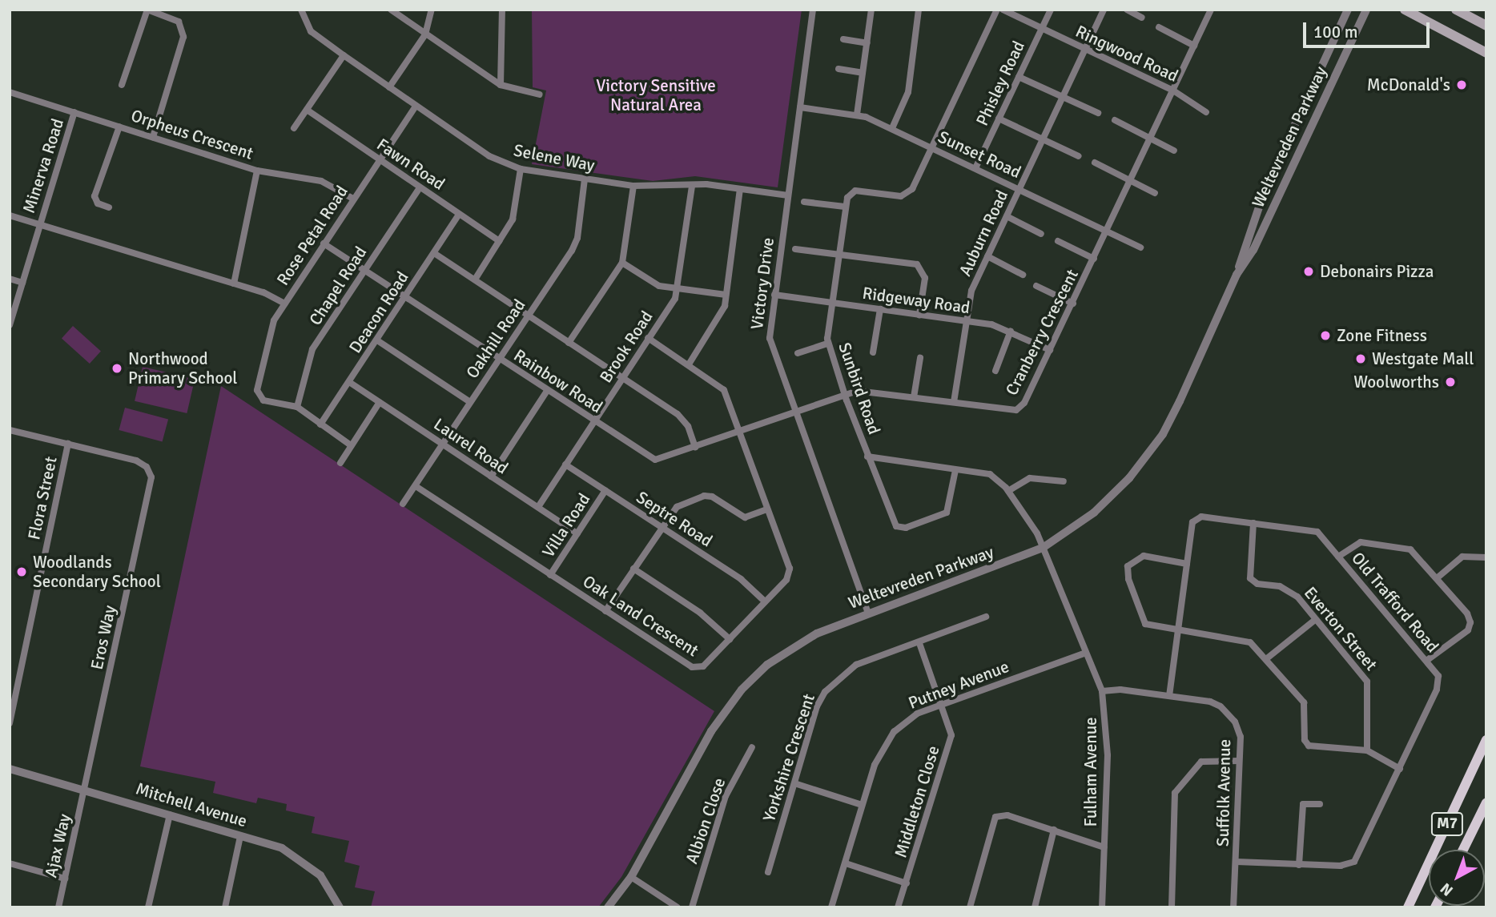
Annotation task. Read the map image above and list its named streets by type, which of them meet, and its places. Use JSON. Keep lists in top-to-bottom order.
{
  "streets": {
    "main road": ["M7"],
    "street": [
      "Ringwood Road",
      "Phisley Road",
      "Orpheus Crescent",
      "Weltevreden Parkway",
      "Sunset Road",
      "Selene Way",
      "Fawn Road",
      "Minerva Road",
      "Auburn Road",
      "Rose Petal Road",
      "Victory Drive",
      "Chapel Road",
      "Ridgeway Road",
      "Deacon Road",
      "Cranberry Crescent",
      "Oakhill Road",
      "Brook Road",
      "Rainbow Road",
      "Sunbird Road",
      "Laurel Road",
      "Flora Street",
      "Septre Road",
      "Villa Road",
      "Old Trafford Road",
      "Oak Land Crescent",
      "Everton Street",
      "Eros Way",
      "Putney Avenue",
      "Yorkshire Crescent",
      "Fulham Avenue",
      "Suffolk Avenue",
      "Middleton Close",
      "Mitchell Avenue",
      "Albion Close",
      "Ajax Way"
    ]
  },
  "crossings": [
    ["Ringwood Road", "Phisley Road"],
    ["Ringwood Road", "Auburn Road"],
    ["Ringwood Road", "Cranberry Crescent"],
    ["Phisley Road", "Sunset Road"],
    ["Orpheus Crescent", "Minerva Road"],
    ["Weltevreden Parkway", "Victory Drive"],
    ["Weltevreden Parkway", "Sunbird Road"],
    ["Weltevreden Parkway", "Fulham Avenue"],
    ["Sunset Road", "Auburn Road"],
    ["Sunset Road", "Victory Drive"],
    ["Sunset Road", "Cranberry Crescent"],
    ["Selene Way", "Rose Petal Road"],
    ["Selene Way", "Victory Drive"],
    ["Selene Way", "Oakhill Road"],
    ["Selene Way", "Brook Road"],
    ["Fawn Road", "Rose Petal Road"],
    ["Fawn Road", "Chapel Road"],
    ["Fawn Road", "Deacon Road"],
    ["Auburn Road", "Ridgeway Road"],
    ["Auburn Road", "Cranberry Crescent"],
    ["Rose Petal Road", "Chapel Road"],
    ["Rose Petal Road", "Rainbow Road"],
    ["Victory Drive", "Ridgeway Road"],
    ["Victory Drive", "Cranberry Crescent"],
    ["Victory Drive", "Rainbow Road"],
    ["Chapel Road", "Rainbow Road"],
    ["Ridgeway Road", "Cranberry Crescent"],
    ["Ridgeway Road", "Sunbird Road"],
    ["Deacon Road", "Rainbow Road"],
    ["Deacon Road", "Laurel Road"],
    ["Cranberry Crescent", "Rainbow Road"],
    ["Cranberry Crescent", "Sunbird Road"],
    ["Oakhill Road", "Rainbow Road"],
    ["Oakhill Road", "Laurel Road"],
    ["Oakhill Road", "Oak Land Crescent"],
    ["Brook Road", "Rainbow Road"],
    ["Brook Road", "Laurel Road"],
    ["Brook Road", "Septre Road"],
    ["Brook Road", "Oak Land Crescent"],
    ["Rainbow Road", "Oak Land Crescent"],
    ["Sunbird Road", "Fulham Avenue"],
    ["Laurel Road", "Villa Road"],
    ["Flora Street", "Eros Way"],
    ["Septre Road", "Villa Road"],
    ["Septre Road", "Oak Land Crescent"],
    ["Villa Road", "Oak Land Crescent"],
    ["Old Trafford Road", "Everton Street"],
    ["Old Trafford Road", "Suffolk Avenue"],
    ["Eros Way", "Mitchell Avenue"],
    ["Eros Way", "Ajax Way"],
    ["Putney Avenue", "Fulham Avenue"],
    ["Putney Avenue", "Middleton Close"],
    ["Fulham Avenue", "Suffolk Avenue"],
    ["Mitchell Avenue", "Ajax Way"]
  ],
  "parks": ["Victory Sensitive Natural Area"],
  "places": [
    "McDonald's",
    "Debonairs Pizza",
    "Zone Fitness",
    "Westgate Mall",
    "Northwood Primary School",
    "Woolworths",
    "Woodlands Secondary School"
  ],
  "scale_bar": "100 m",
  "north": "bottom left"
}
